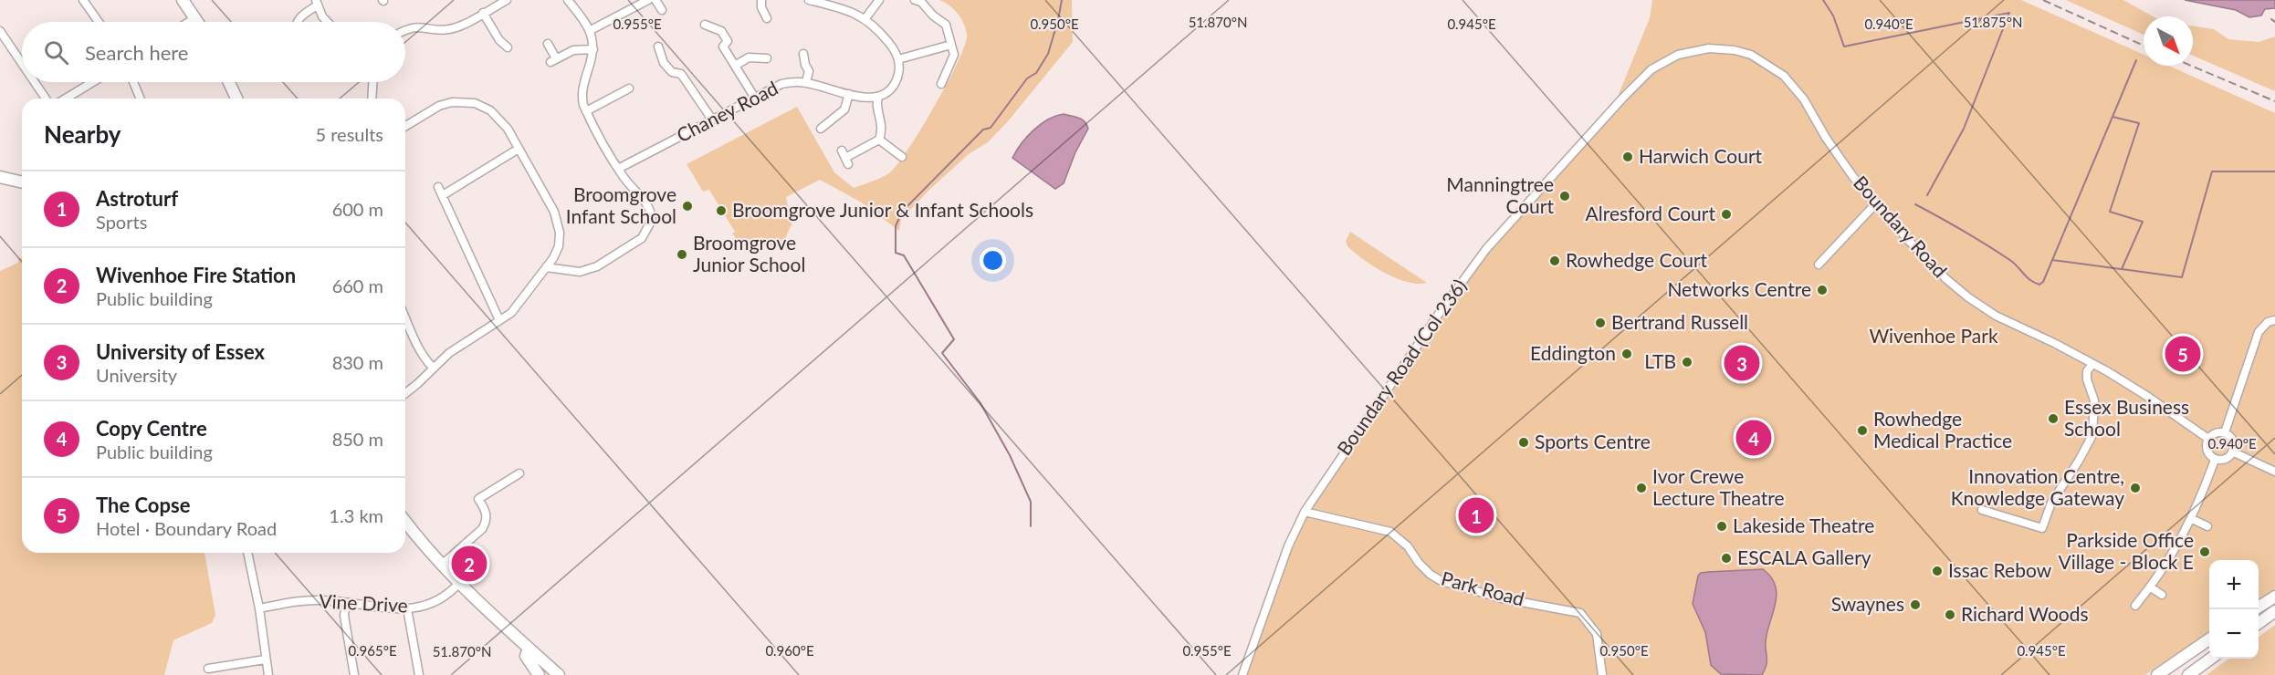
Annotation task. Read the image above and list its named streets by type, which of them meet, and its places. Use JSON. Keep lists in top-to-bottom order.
{
  "streets": {
    "street": [
      "Chaney Road",
      "Boundary Road",
      "Boundary Road (Col 236)",
      "Park Road",
      "Vine Drive"
    ]
  },
  "crossings": [
    ["Boundary Road", "Boundary Road (Col 236)"],
    ["Boundary Road (Col 236)", "Park Road"]
  ],
  "parks": ["Wivenhoe Park"],
  "places": [
    "Harwich Court",
    "Manningtree Court",
    "Broomgrove Infant School",
    "Broomgrove Junior & Infant Schools",
    "Alresford Court",
    "Broomgrove Junior School",
    "Rowhedge Court",
    "Networks Centre",
    "Bertrand Russell",
    "Eddington",
    "LTB",
    "Essex Business School",
    "Rowhedge Medical Practice",
    "Sports Centre",
    "Ivor Crewe Lecture Theatre",
    "Innovation Centre, Knowledge Gateway",
    "Lakeside Theatre",
    "Parkside Office Village - Block E",
    "ESCALA Gallery",
    "Issac Rebow",
    "Swaynes",
    "Richard Woods"
  ],
  "north": "bottom right",
  "page": {
    "search": "Search here",
    "heading": ["Nearby", "5 results"],
    "list": [
      {
        "mark": "1",
        "name": "Astroturf",
        "note": "Sports",
        "value": "600 m"
      },
      {
        "mark": "2",
        "name": "Wivenhoe Fire Station",
        "note": "Public building",
        "value": "660 m"
      },
      {
        "mark": "3",
        "name": "University of Essex",
        "note": "University",
        "value": "830 m"
      },
      {
        "mark": "4",
        "name": "Copy Centre",
        "note": "Public building",
        "value": "850 m"
      },
      {
        "mark": "5",
        "name": "The Copse",
        "note": "Hotel · Boundary Road",
        "value": "1.3 km"
      }
    ],
    "pins": [
      "5",
      "3",
      "4",
      "1",
      "2"
    ],
    "map_buttons": ["+", "−"]
  },
  "coordinates": [
    "51.870°N",
    "51.875°N",
    "0.955°E",
    "0.950°E",
    "0.945°E",
    "0.940°E",
    "0.965°E",
    "0.960°E"
  ]
}
